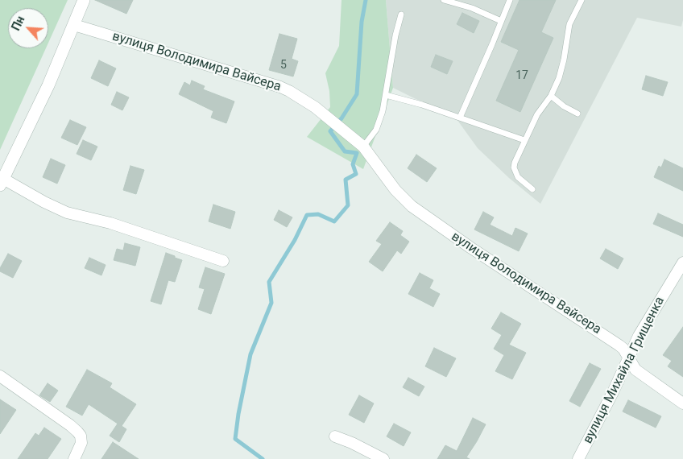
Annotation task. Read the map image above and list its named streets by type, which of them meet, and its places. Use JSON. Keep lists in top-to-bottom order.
{
  "streets": {
    "street": ["вулиця Володимира Вайсера", "вулиця Михайла Грищенка"]
  },
  "crossings": [
    ["вулиця Володимира Вайсера", "вулиця Михайла Грищенка"]
  ],
  "house_numbers": ["5", "17"],
  "north": "top left"
}
